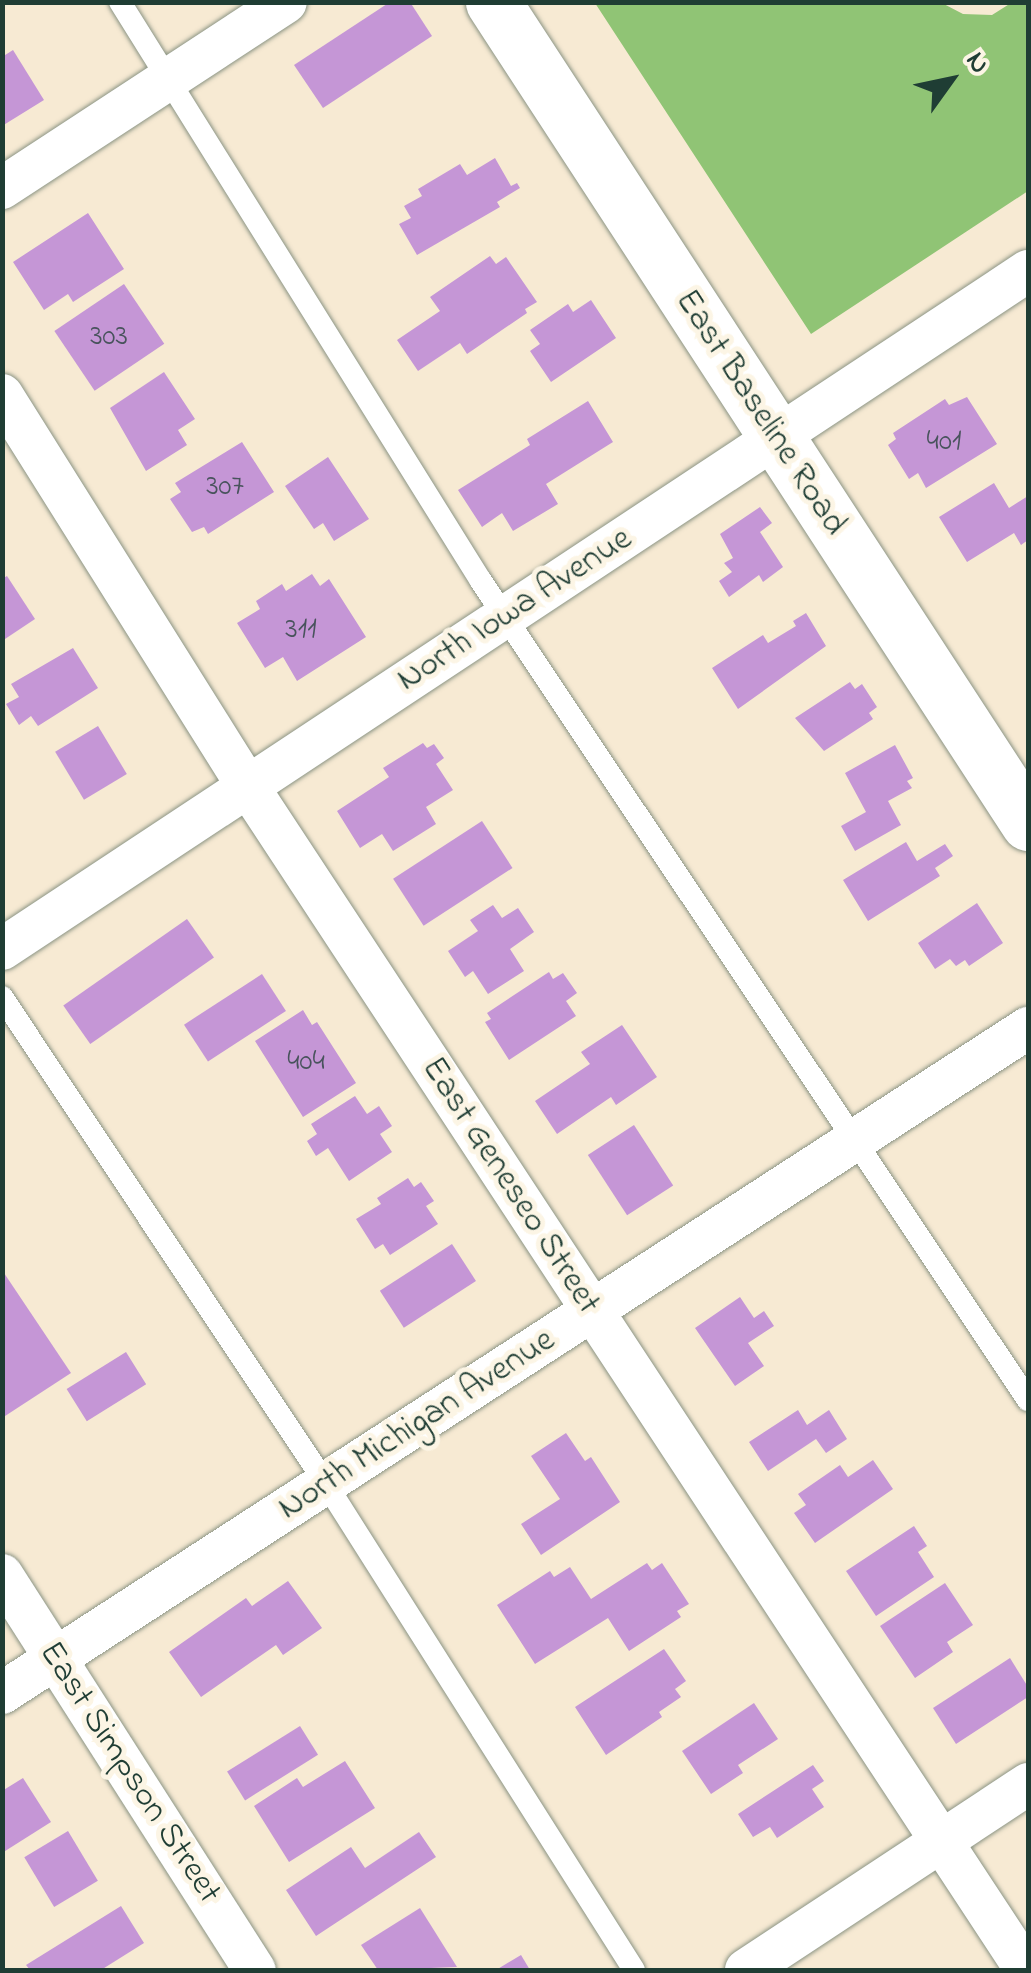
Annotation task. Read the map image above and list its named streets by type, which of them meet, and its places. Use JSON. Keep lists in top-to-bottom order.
{
  "streets": {
    "main road": ["East Baseline Road"],
    "street": [
      "North Iowa Avenue",
      "East Geneseo Street",
      "North Michigan Avenue",
      "East Simpson Street"
    ]
  },
  "crossings": [
    ["East Baseline Road", "North Iowa Avenue"],
    ["North Iowa Avenue", "East Geneseo Street"],
    ["East Geneseo Street", "North Michigan Avenue"],
    ["North Michigan Avenue", "East Simpson Street"]
  ],
  "house_numbers": [
    "303",
    "401",
    "307",
    "311",
    "404"
  ],
  "north": "top right"
}
